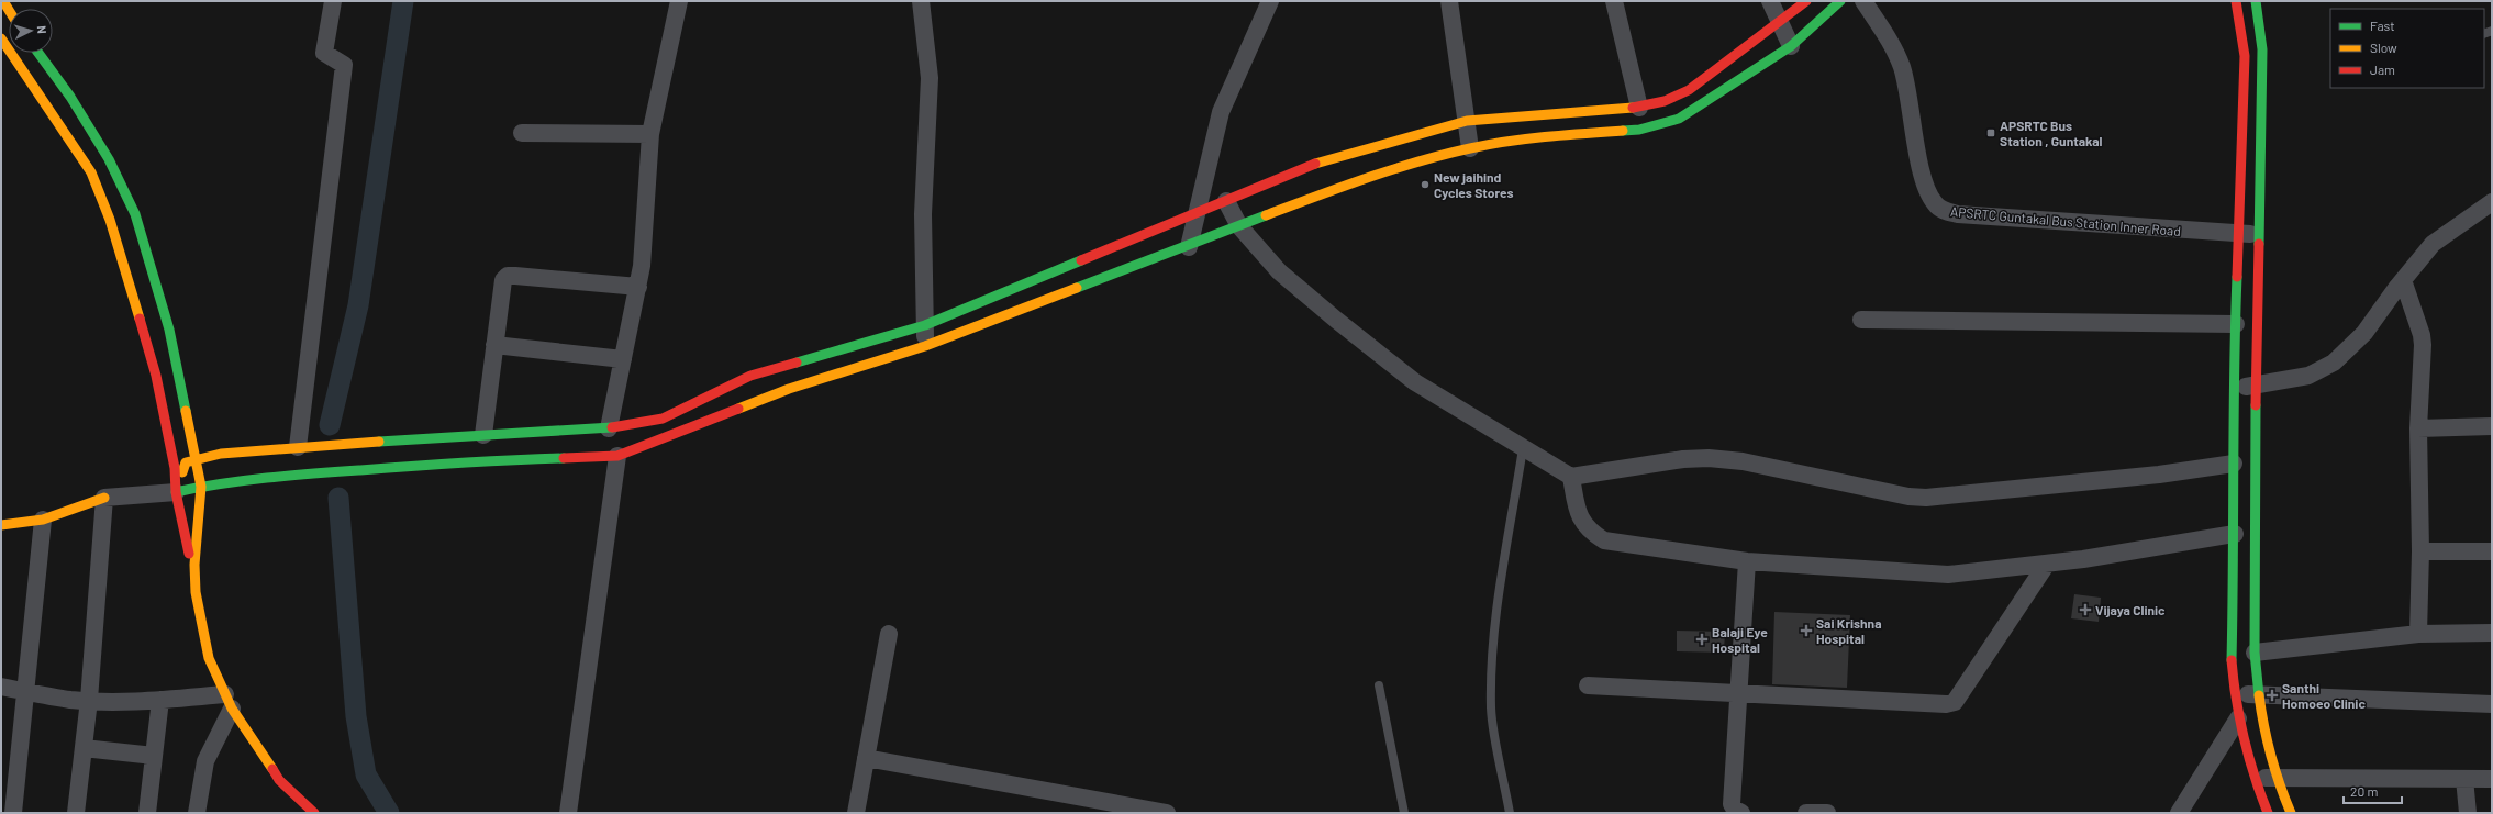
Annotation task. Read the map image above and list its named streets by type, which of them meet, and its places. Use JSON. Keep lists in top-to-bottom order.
{
  "streets": {
    "street": ["APSRTC Guntakal Bus Station Inner Road"]
  },
  "places": {
    "transit": ["APSRTC Bus Station , Guntakal"],
    "other": ["New jaihind Cycles Stores"],
    "health": [
      "Vijaya Clinic",
      "Sai Krishna Hospital",
      "Balaji Eye Hospital",
      "Santhi Homoeo Clinic"
    ]
  },
  "legend": ["Fast", "Slow", "Jam"],
  "scale_bar": "20 m",
  "north": "right"
}
